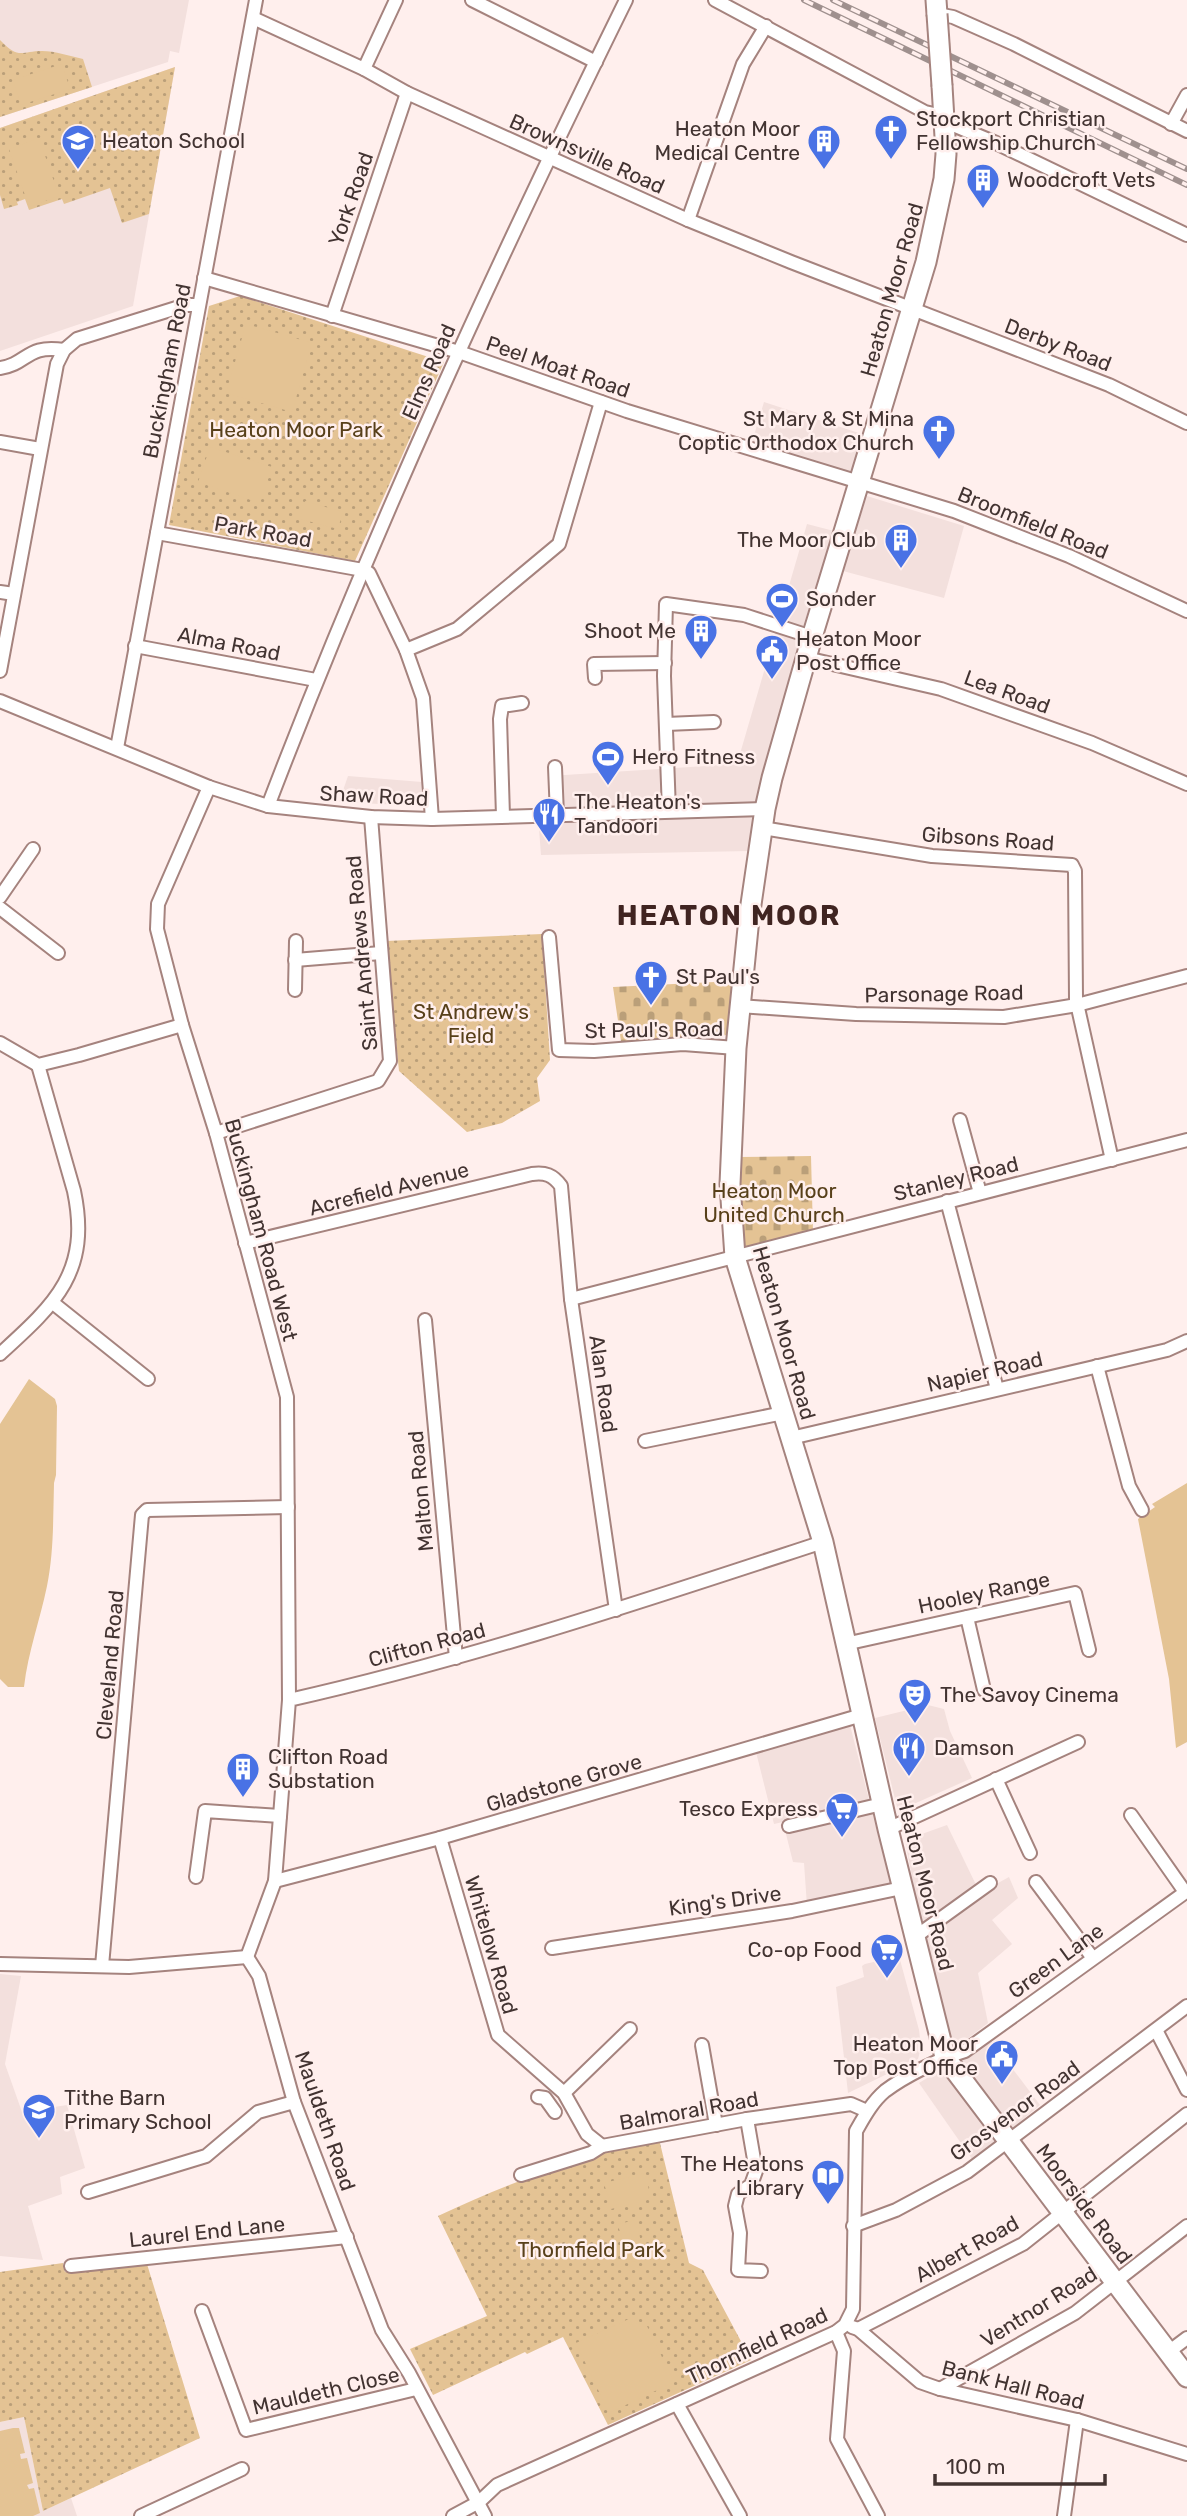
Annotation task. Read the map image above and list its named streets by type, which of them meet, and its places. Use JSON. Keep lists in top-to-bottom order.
{
  "streets": {
    "main road": ["Heaton Moor Road", "Moorside Road"],
    "street": [
      "Brownsville Road",
      "York Road",
      "Derby Road",
      "Peel Moat Road",
      "Buckingham Road",
      "Elms Road",
      "Broomfield Road",
      "Park Road",
      "Alma Road",
      "Lea Road",
      "Shaw Road",
      "Gibsons Road",
      "Saint Andrews Road",
      "Parsonage Road",
      "St Paul's Road",
      "Stanley Road",
      "Acrefield Avenue",
      "Buckingham Road West",
      "Napier Road",
      "Alan Road",
      "Malton Road",
      "Hooley Range",
      "Clifton Road",
      "Cleveland Road",
      "Gladstone Grove",
      "King's Drive",
      "Whitelow Road",
      "Green Lane",
      "Balmoral Road",
      "Grosvenor Road",
      "Mauldeth Road",
      "Laurel End Lane",
      "Albert Road",
      "Ventnor Road",
      "Thornfield Road",
      "Bank Hall Road",
      "Mauldeth Close"
    ]
  },
  "crossings": [
    ["Brownsville Road", "York Road"],
    ["Brownsville Road", "Heaton Moor Road"],
    ["Brownsville Road", "Derby Road"],
    ["Brownsville Road", "Buckingham Road"],
    ["Brownsville Road", "Elms Road"],
    ["York Road", "Peel Moat Road"],
    ["Heaton Moor Road", "Derby Road"],
    ["Heaton Moor Road", "Peel Moat Road"],
    ["Heaton Moor Road", "Broomfield Road"],
    ["Heaton Moor Road", "Lea Road"],
    ["Heaton Moor Road", "Shaw Road"],
    ["Heaton Moor Road", "Gibsons Road"],
    ["Heaton Moor Road", "Parsonage Road"],
    ["Heaton Moor Road", "St Paul's Road"],
    ["Heaton Moor Road", "Stanley Road"],
    ["Heaton Moor Road", "Napier Road"],
    ["Heaton Moor Road", "Hooley Range"],
    ["Heaton Moor Road", "Clifton Road"],
    ["Heaton Moor Road", "Gladstone Grove"],
    ["Heaton Moor Road", "King's Drive"],
    ["Heaton Moor Road", "Green Lane"],
    ["Heaton Moor Road", "Moorside Road"],
    ["Heaton Moor Road", "Thornfield Road"],
    ["Peel Moat Road", "Buckingham Road"],
    ["Peel Moat Road", "Elms Road"],
    ["Peel Moat Road", "Broomfield Road"],
    ["Buckingham Road", "Park Road"],
    ["Buckingham Road", "Alma Road"],
    ["Buckingham Road", "Shaw Road"],
    ["Elms Road", "Park Road"],
    ["Elms Road", "Alma Road"],
    ["Elms Road", "Shaw Road"],
    ["Shaw Road", "Gibsons Road"],
    ["Shaw Road", "Saint Andrews Road"],
    ["Shaw Road", "Buckingham Road West"],
    ["Gibsons Road", "Parsonage Road"],
    ["Saint Andrews Road", "Buckingham Road West"],
    ["Stanley Road", "Alan Road"],
    ["Acrefield Avenue", "Buckingham Road West"],
    ["Acrefield Avenue", "Alan Road"],
    ["Buckingham Road West", "Clifton Road"],
    ["Buckingham Road West", "Cleveland Road"],
    ["Alan Road", "Clifton Road"],
    ["Malton Road", "Clifton Road"],
    ["Gladstone Grove", "Whitelow Road"],
    ["Whitelow Road", "Balmoral Road"],
    ["Green Lane", "Moorside Road"],
    ["Green Lane", "Thornfield Road"],
    ["Balmoral Road", "Thornfield Road"],
    ["Grosvenor Road", "Moorside Road"],
    ["Grosvenor Road", "Thornfield Road"],
    ["Mauldeth Road", "Laurel End Lane"],
    ["Mauldeth Road", "Thornfield Road"],
    ["Mauldeth Road", "Mauldeth Close"],
    ["Moorside Road", "Albert Road"],
    ["Moorside Road", "Ventnor Road"],
    ["Moorside Road", "Thornfield Road"],
    ["Albert Road", "Bank Hall Road"],
    ["Ventnor Road", "Bank Hall Road"],
    ["Thornfield Road", "Bank Hall Road"]
  ],
  "districts": ["HEATON MOOR"],
  "parks": [
    "Heaton Moor Park",
    "St Andrew's Field",
    "Heaton Moor United Church",
    "Thornfield Park"
  ],
  "places": {
    "church": ["Stockport Christian Fellowship Church", "St Mary & St Mina Coptic Orthodox Church", "St Paul's"],
    "school or university": ["Heaton School", "Tithe Barn Primary School"],
    "building": [
      "Heaton Moor Medical Centre",
      "Woodcroft Vets",
      "The Moor Club",
      "Shoot Me",
      "Clifton Road Substation"
    ],
    "sports": ["Sonder", "Hero Fitness"],
    "public building": ["Heaton Moor Post Office", "Heaton Moor Top Post Office"],
    "restaurant": ["The Heaton's Tandoori", "Damson"],
    "theatre": ["The Savoy Cinema"],
    "supermarket": ["Tesco Express", "Co-op Food"],
    "library": ["The Heatons Library"]
  },
  "scale_bar": "100 m"
}
